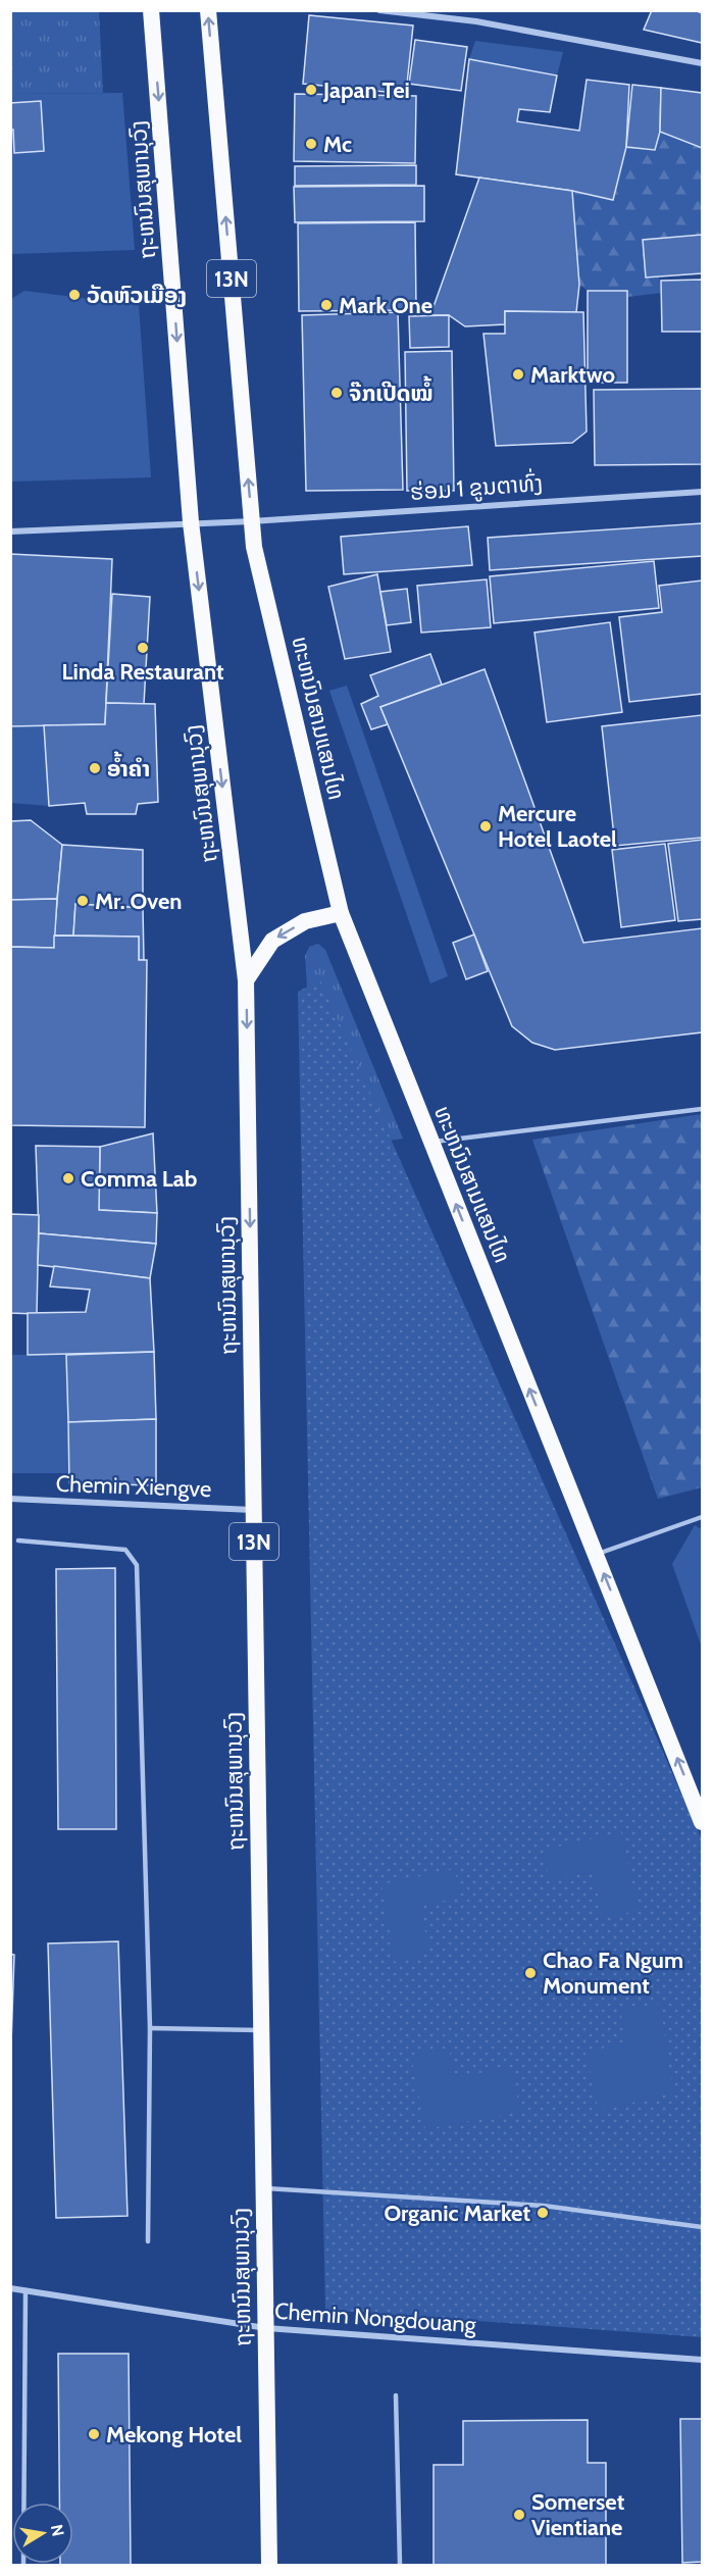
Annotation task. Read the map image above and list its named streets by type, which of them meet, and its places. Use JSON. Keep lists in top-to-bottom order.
{
  "streets": {
    "highway": ["ຖະຫນົນສຸພານຸວົງ", "13N", "ທະຫນົນສາມແສນໄທ"],
    "street": ["ຮ່ອມ 1 ຂູນຕາທົ່ງ", "Chemin Xiengve", "Chemin Nongdouang"]
  },
  "crossings": [
    ["ຖະຫນົນສຸພານຸວົງ", "ຮ່ອມ 1 ຂູນຕາທົ່ງ"],
    ["ຖະຫນົນສຸພານຸວົງ", "Chemin Xiengve"],
    ["ຖະຫນົນສຸພານຸວົງ", "Chemin Nongdouang"],
    ["13N", "ຮ່ອມ 1 ຂູນຕາທົ່ງ"],
    ["13N", "ທະຫນົນສາມແສນໄທ"],
    ["ຮ່ອມ 1 ຂູນຕາທົ່ງ", "ທະຫນົນສາມແສນໄທ"]
  ],
  "one_way": ["ທະຫນົນສາມແສນໄທ"],
  "places": [
    "Japan Tei",
    "Mc",
    "ວັດຫົວເມືອງ",
    "Mark One",
    "Marktwo",
    "ຈ໊ກເປີດໝ້ໍ",
    "Linda Restaurant",
    "ອ້ຳຄຳ",
    "Mercure Hotel Laotel",
    "Mr. Oven",
    "Comma Lab",
    "Chao Fa Ngum Monument",
    "Organic Market",
    "Mekong Hotel",
    "Somerset Vientiane"
  ],
  "north": "right"
}
